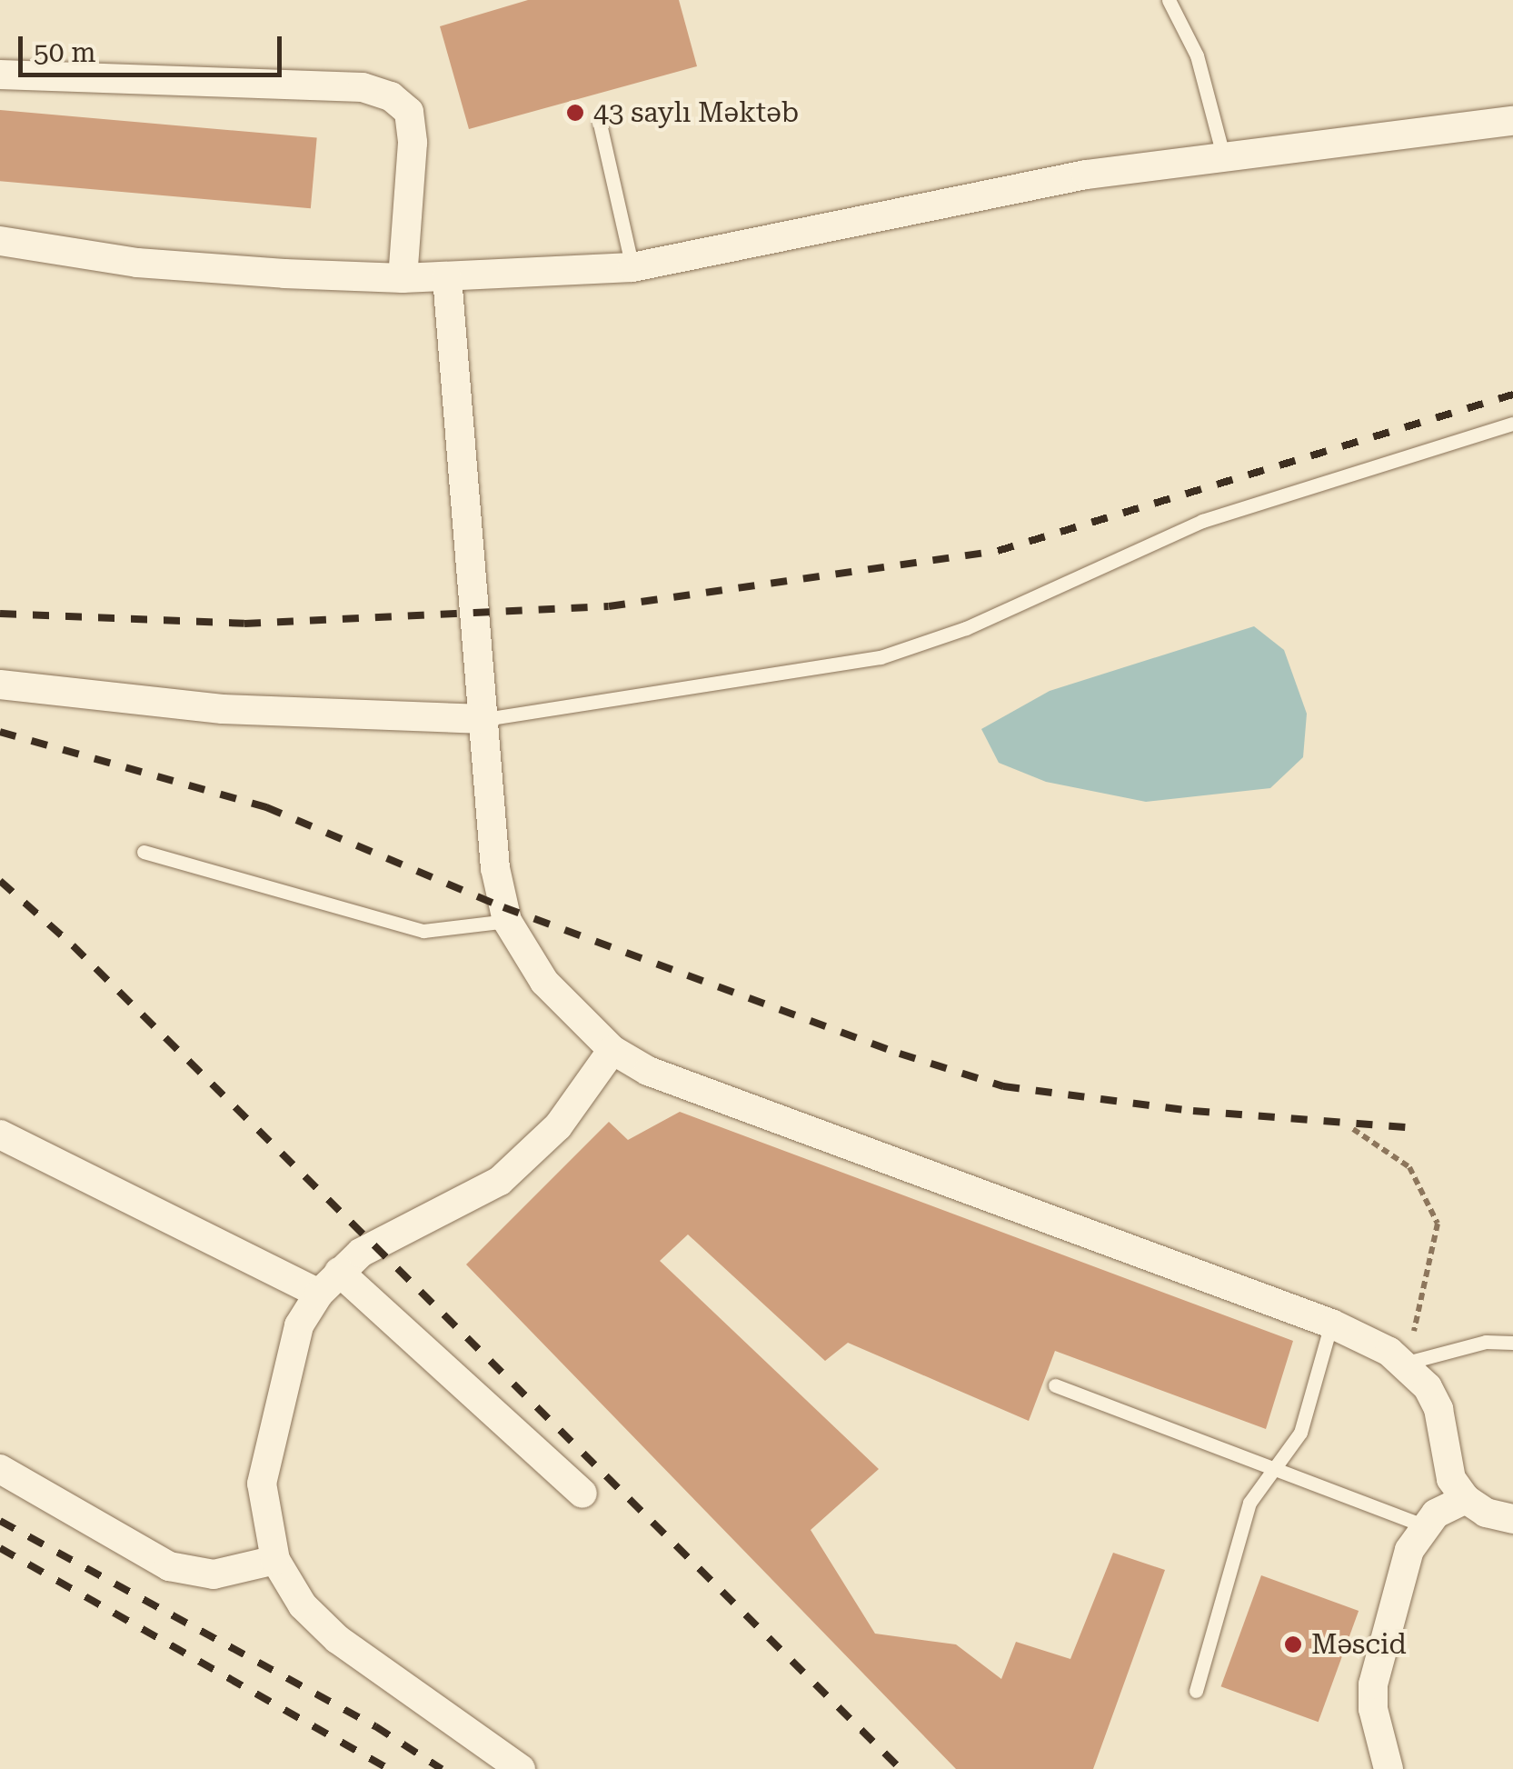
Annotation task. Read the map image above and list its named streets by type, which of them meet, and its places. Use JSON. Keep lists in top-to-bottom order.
{
  "places": ["43 saylı Məktəb", "Məscid"],
  "scale_bar": "50 m"
}
